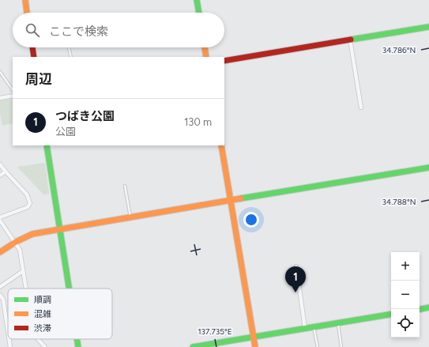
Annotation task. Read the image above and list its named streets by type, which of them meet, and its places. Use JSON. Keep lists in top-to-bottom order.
{
  "legend": ["順調", "混雑", "渋滞"],
  "page": {
    "search": "ここで検索",
    "heading": "周辺",
    "list": [
      {
        "mark": "1",
        "name": "つばき公園",
        "note": "公園",
        "value": "130 m"
      }
    ],
    "map_buttons": ["+", "−"],
    "pins": "1"
  },
  "coordinates": ["34.786°N", "34.788°N", "137.735°E"]
}
